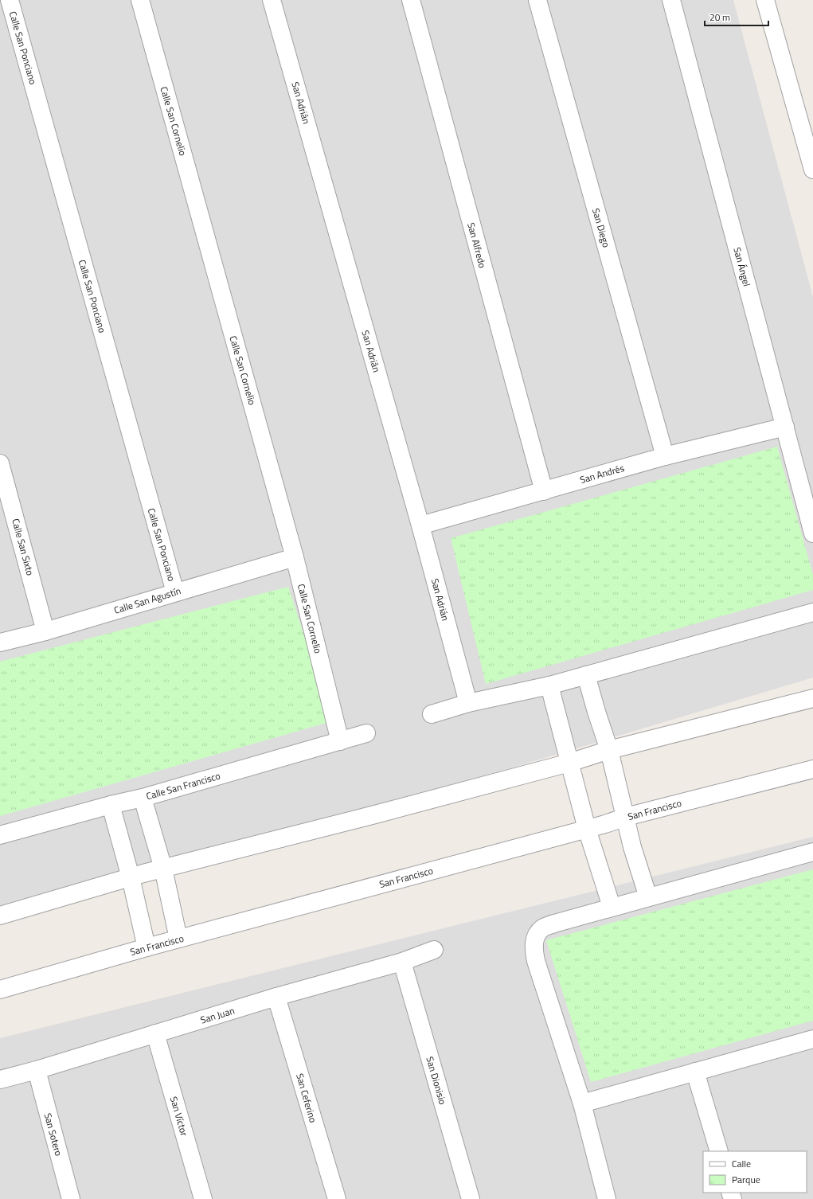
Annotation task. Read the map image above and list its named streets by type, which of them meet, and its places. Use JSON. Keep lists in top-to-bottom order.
{
  "streets": {
    "street": [
      "Calle San Ponciano",
      "San Adrián",
      "Calle San Cornelio",
      "San Diego",
      "San Alfredo",
      "San Ángel",
      "San Andrés",
      "Calle San Sixto",
      "Calle San Agustín",
      "Calle San Francisco",
      "San Francisco",
      "San Juan",
      "San Dionisio",
      "San Ceferino",
      "San Víctor",
      "San Sotero"
    ]
  },
  "crossings": [
    ["Calle San Ponciano", "Calle San Agustín"],
    ["San Adrián", "San Andrés"],
    ["Calle San Cornelio", "Calle San Agustín"],
    ["Calle San Cornelio", "Calle San Francisco"],
    ["San Diego", "San Andrés"],
    ["San Alfredo", "San Andrés"],
    ["San Ángel", "San Andrés"],
    ["Calle San Sixto", "Calle San Agustín"],
    ["San Juan", "San Dionisio"],
    ["San Juan", "San Ceferino"],
    ["San Juan", "San Víctor"],
    ["San Juan", "San Sotero"]
  ],
  "legend": ["Calle", "Parque"],
  "scale_bar": "20 m"
}
